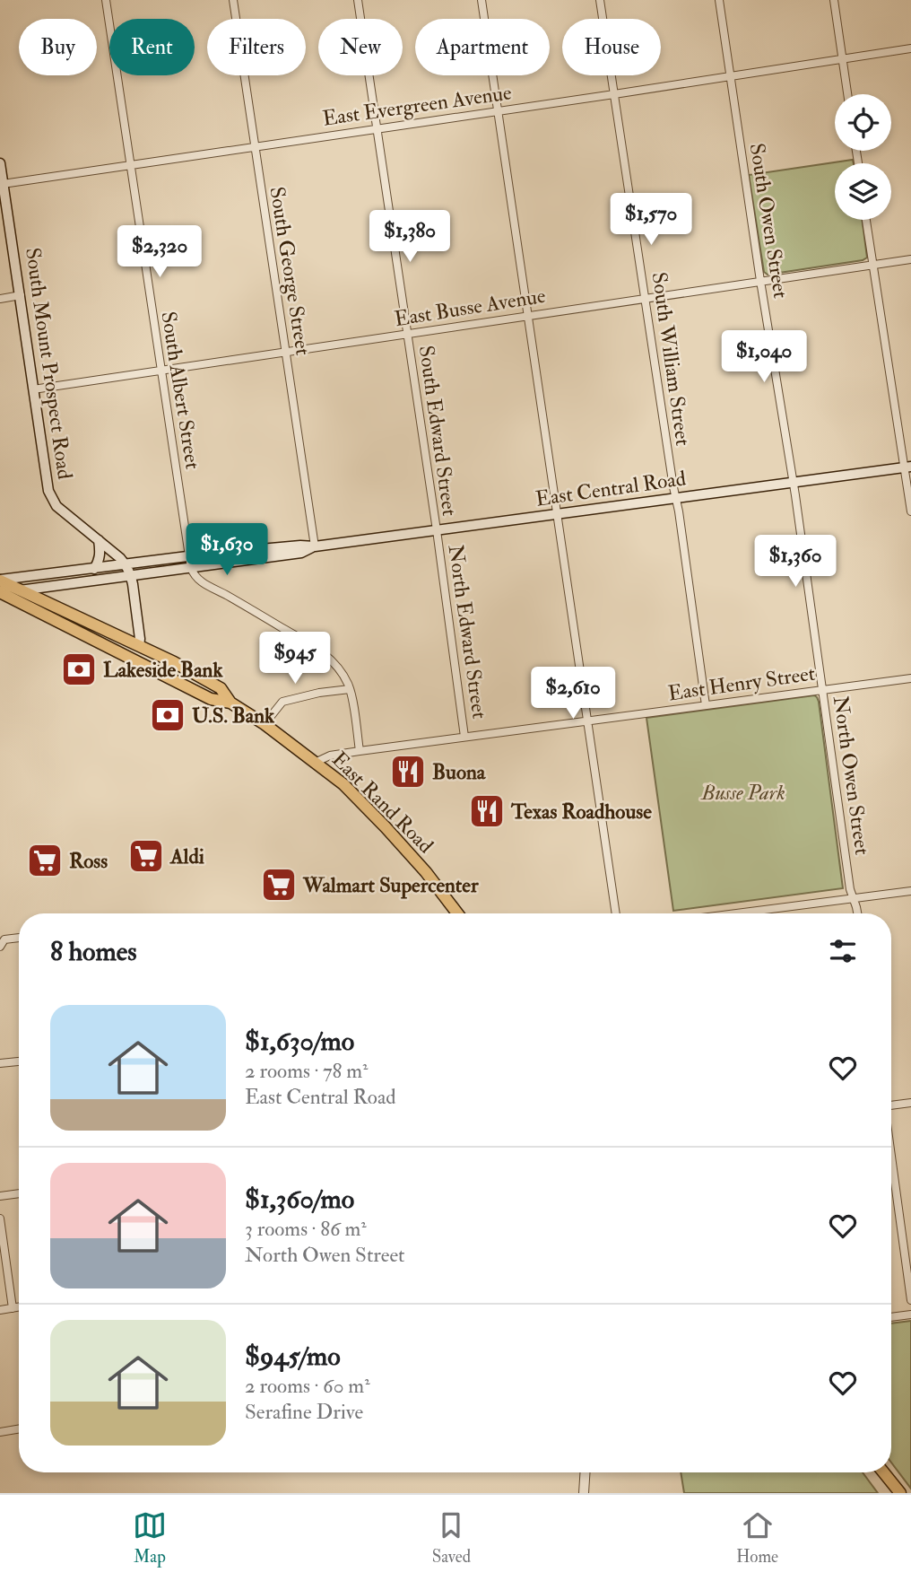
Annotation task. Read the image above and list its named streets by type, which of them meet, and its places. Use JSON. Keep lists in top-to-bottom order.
{
  "streets": {
    "main road": ["South Mount Prospect Road", "East Central Road", "East Rand Road"],
    "street": [
      "East Evergreen Avenue",
      "South Owen Street",
      "South George Street",
      "East Busse Avenue",
      "South William Street",
      "South Albert Street",
      "South Edward Street",
      "North Edward Street",
      "East Henry Street",
      "North Owen Street"
    ]
  },
  "crossings": [
    ["East Evergreen Avenue", "South Owen Street"],
    ["East Evergreen Avenue", "South George Street"],
    ["East Evergreen Avenue", "South William Street"],
    ["East Evergreen Avenue", "South Mount Prospect Road"],
    ["East Evergreen Avenue", "South Albert Street"],
    ["East Evergreen Avenue", "South Edward Street"],
    ["South Owen Street", "East Busse Avenue"],
    ["South Owen Street", "East Central Road"],
    ["South Owen Street", "North Owen Street"],
    ["South George Street", "East Busse Avenue"],
    ["South George Street", "East Central Road"],
    ["East Busse Avenue", "South William Street"],
    ["East Busse Avenue", "South Mount Prospect Road"],
    ["East Busse Avenue", "South Albert Street"],
    ["East Busse Avenue", "South Edward Street"],
    ["South William Street", "East Central Road"],
    ["South William Street", "East Henry Street"],
    ["South Mount Prospect Road", "East Central Road"],
    ["South Mount Prospect Road", "East Rand Road"],
    ["South Albert Street", "East Central Road"],
    ["South Edward Street", "East Central Road"],
    ["South Edward Street", "North Edward Street"],
    ["East Central Road", "North Edward Street"],
    ["East Central Road", "North Owen Street"],
    ["East Central Road", "East Rand Road"],
    ["North Edward Street", "East Henry Street"],
    ["East Henry Street", "North Owen Street"],
    ["East Henry Street", "East Rand Road"]
  ],
  "parks": ["Busse Park"],
  "places": {
    "bank": ["Lakeside Bank", "U.S. Bank"],
    "restaurant": ["Buona", "Texas Roadhouse"],
    "supermarket": ["Aldi", "Ross", "Walmart Supercenter"]
  },
  "page": {
    "chip": [
      "Buy",
      "Rent",
      "Filters",
      "New",
      "Apartment",
      "House"
    ],
    "price": [
      "$1,570",
      "$1,380",
      "$2,320",
      "$1,040",
      "$1,630",
      "$1,360",
      "$945",
      "$2,610"
    ],
    "heading": "8 homes",
    "list": [
      {
        "name": "$1,630/mo",
        "note": "2 rooms · 78 m² · East Central Road"
      },
      {
        "name": "$1,360/mo",
        "note": "3 rooms · 86 m² · North Owen Street"
      },
      {
        "name": "$945/mo",
        "note": "2 rooms · 60 m² · Serafine Drive"
      }
    ],
    "tabs": ["Map", "Saved", "Home"]
  }
}
